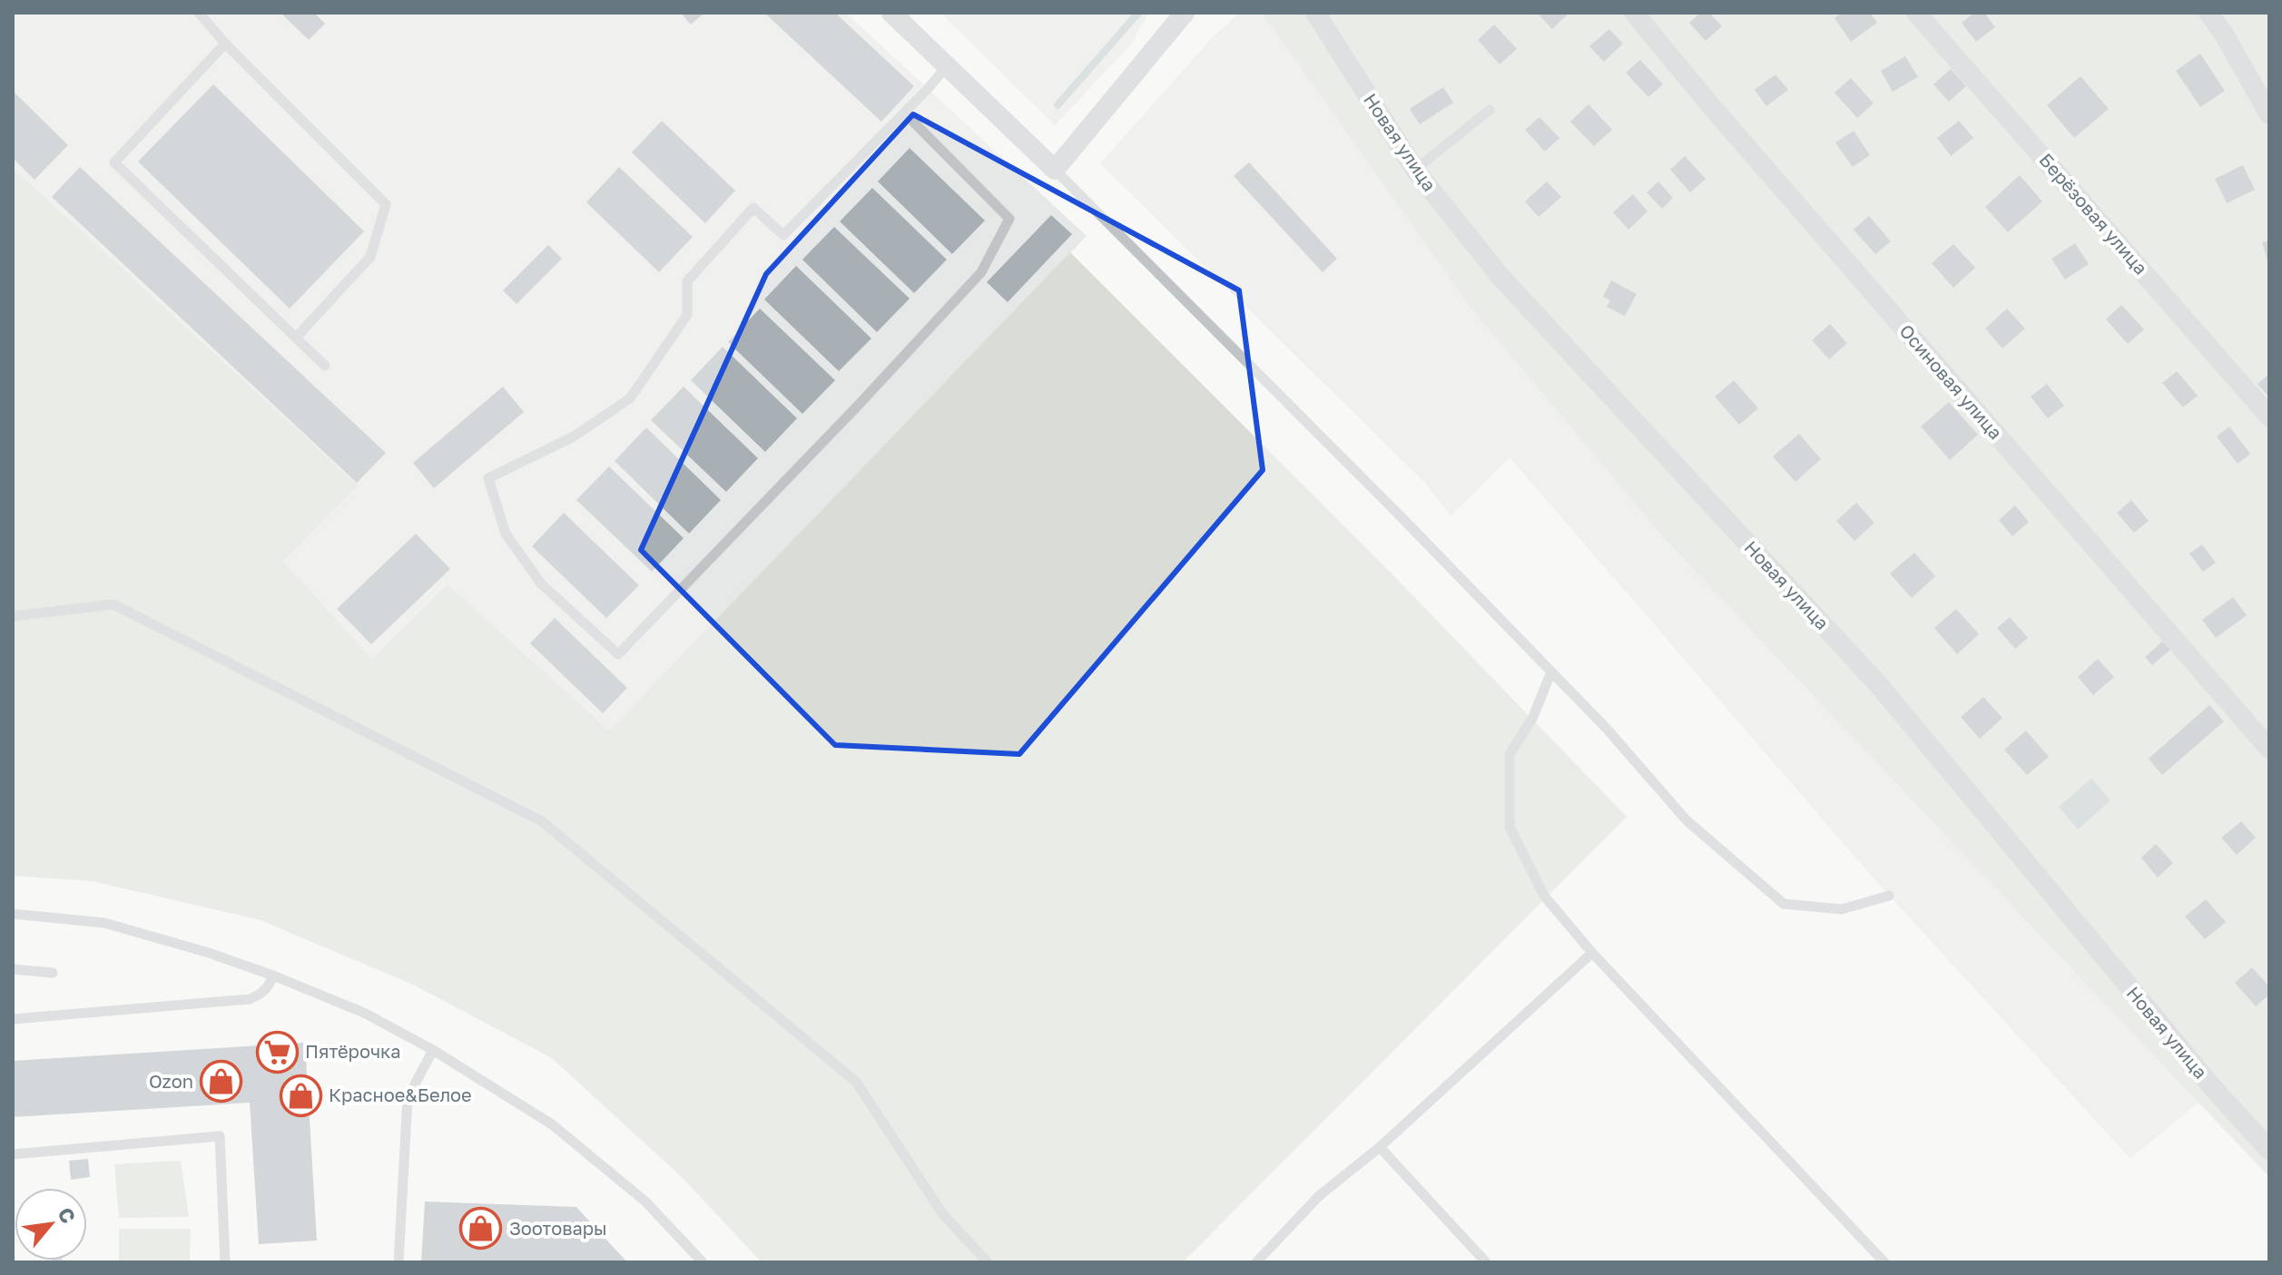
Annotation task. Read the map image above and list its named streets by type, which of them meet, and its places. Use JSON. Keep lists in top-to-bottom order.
{
  "streets": {
    "street": ["Новая улица", "Берёзовая улица", "Осиновая улица"]
  },
  "places": {
    "supermarket": ["Пятёрочка"],
    "shop": ["Ozon", "Красное&Белое", "Зоотовары"]
  },
  "north": "top right"
}
